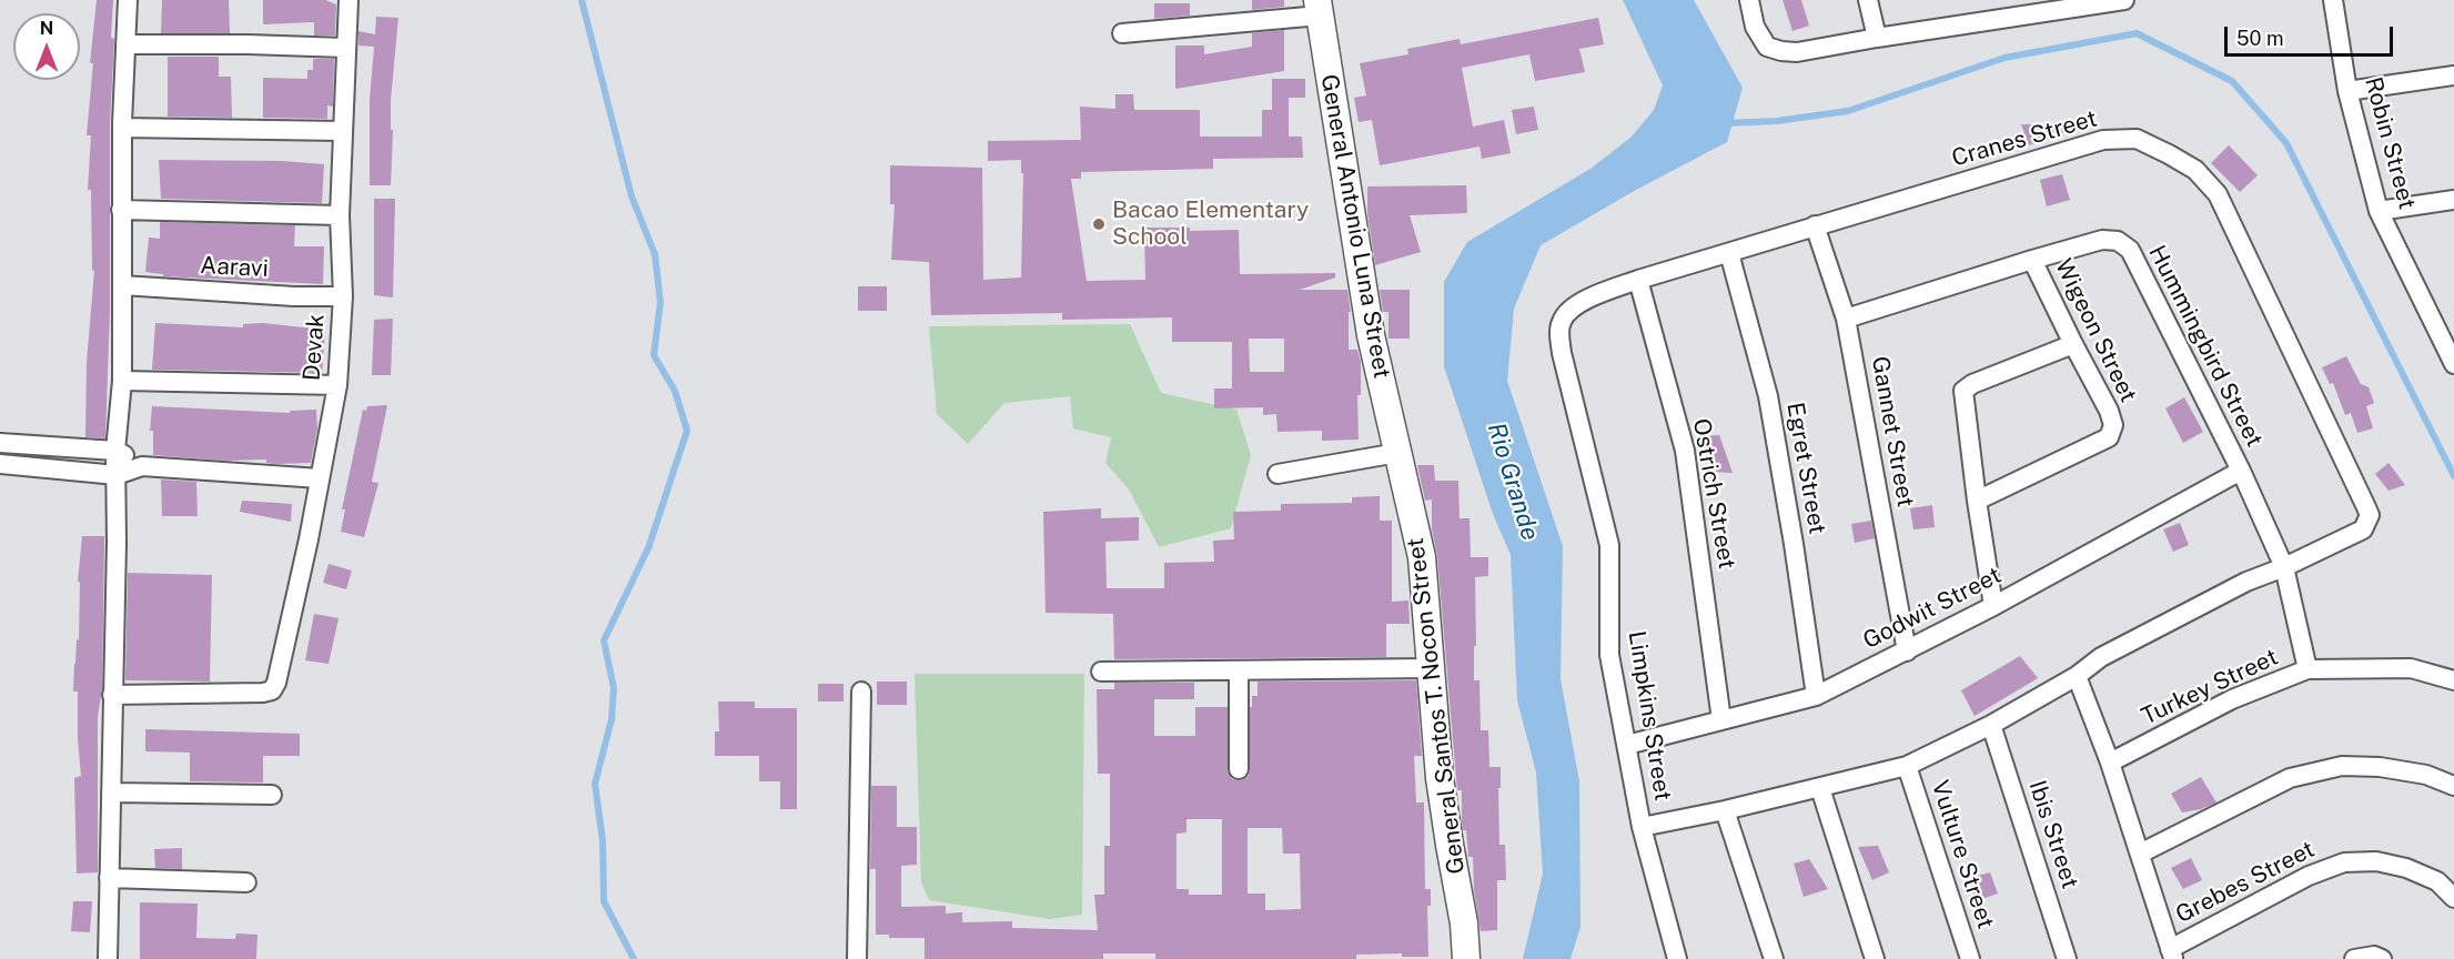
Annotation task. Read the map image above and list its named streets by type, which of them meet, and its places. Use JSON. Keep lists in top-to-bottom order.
{
  "streets": {
    "main road": ["General Antonio Luna Street", "General Santos T. Nocon Street"],
    "street": [
      "Cranes Street",
      "Robin Street",
      "Aaravi",
      "Wigeon Street",
      "Hummingbird Street",
      "Devak",
      "Gannet Street",
      "Egret Street",
      "Ostrich Street",
      "Godwit Street",
      "Turkey Street",
      "Limpkins Street",
      "Ibis Street",
      "Vulture Street",
      "Grebes Street"
    ]
  },
  "crossings": [
    ["Cranes Street", "Hummingbird Street"],
    ["Cranes Street", "Gannet Street"],
    ["Cranes Street", "Egret Street"],
    ["Cranes Street", "Ostrich Street"],
    ["Cranes Street", "Limpkins Street"],
    ["General Antonio Luna Street", "General Santos T. Nocon Street"],
    ["Aaravi", "Devak"],
    ["Wigeon Street", "Hummingbird Street"],
    ["Hummingbird Street", "Gannet Street"],
    ["Hummingbird Street", "Godwit Street"],
    ["Hummingbird Street", "Turkey Street"],
    ["Gannet Street", "Godwit Street"],
    ["Egret Street", "Godwit Street"],
    ["Ostrich Street", "Godwit Street"],
    ["Godwit Street", "Limpkins Street"]
  ],
  "water": ["Rio Grande"],
  "places": ["Bacao Elementary School"],
  "scale_bar": "50 m",
  "north": "top"
}
